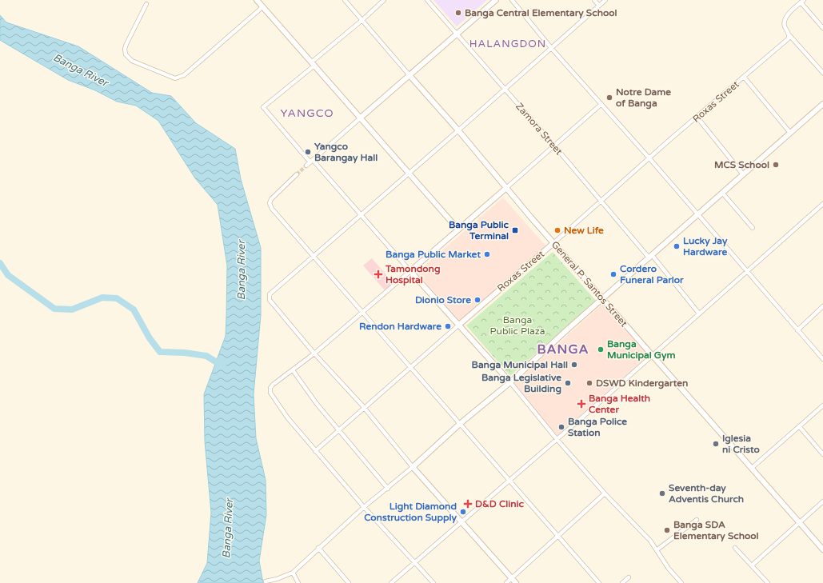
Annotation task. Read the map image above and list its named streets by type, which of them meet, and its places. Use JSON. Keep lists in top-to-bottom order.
{
  "streets": {
    "main road": ["Roxas Street", "General P. Santos Street"],
    "street": ["Zamora Street"]
  },
  "crossings": [
    ["Roxas Street", "Zamora Street"],
    ["Roxas Street", "General P. Santos Street"]
  ],
  "districts": ["HALANGDON", "YANGCO", "BANGA"],
  "water": ["Banga River"],
  "parks": ["Banga Public Plaza"],
  "places": {
    "other": [
      "Banga Central Elementary School",
      "Notre Dame of Banga",
      "Yangco Barangay Hall",
      "MCS School",
      "New Life",
      "Lucky Jay Hardware",
      "Banga Public Market",
      "Cordero Funeral Parlor",
      "Dionio Store",
      "Rendon Hardware",
      "Banga Municipal Gym",
      "Banga Municipal Hall",
      "Banga Legislative Building",
      "DSWD Kindergarten",
      "Banga Police Station",
      "Iglesia ni Cristo",
      "Seventh-day Adventis Church",
      "Light Diamond Construction Supply",
      "Banga SDA Elementary School"
    ],
    "transit": ["Banga Public Terminal"],
    "health": ["Tamondong Hospital", "Banga Health Center", "D&D Clinic"]
  }
}
